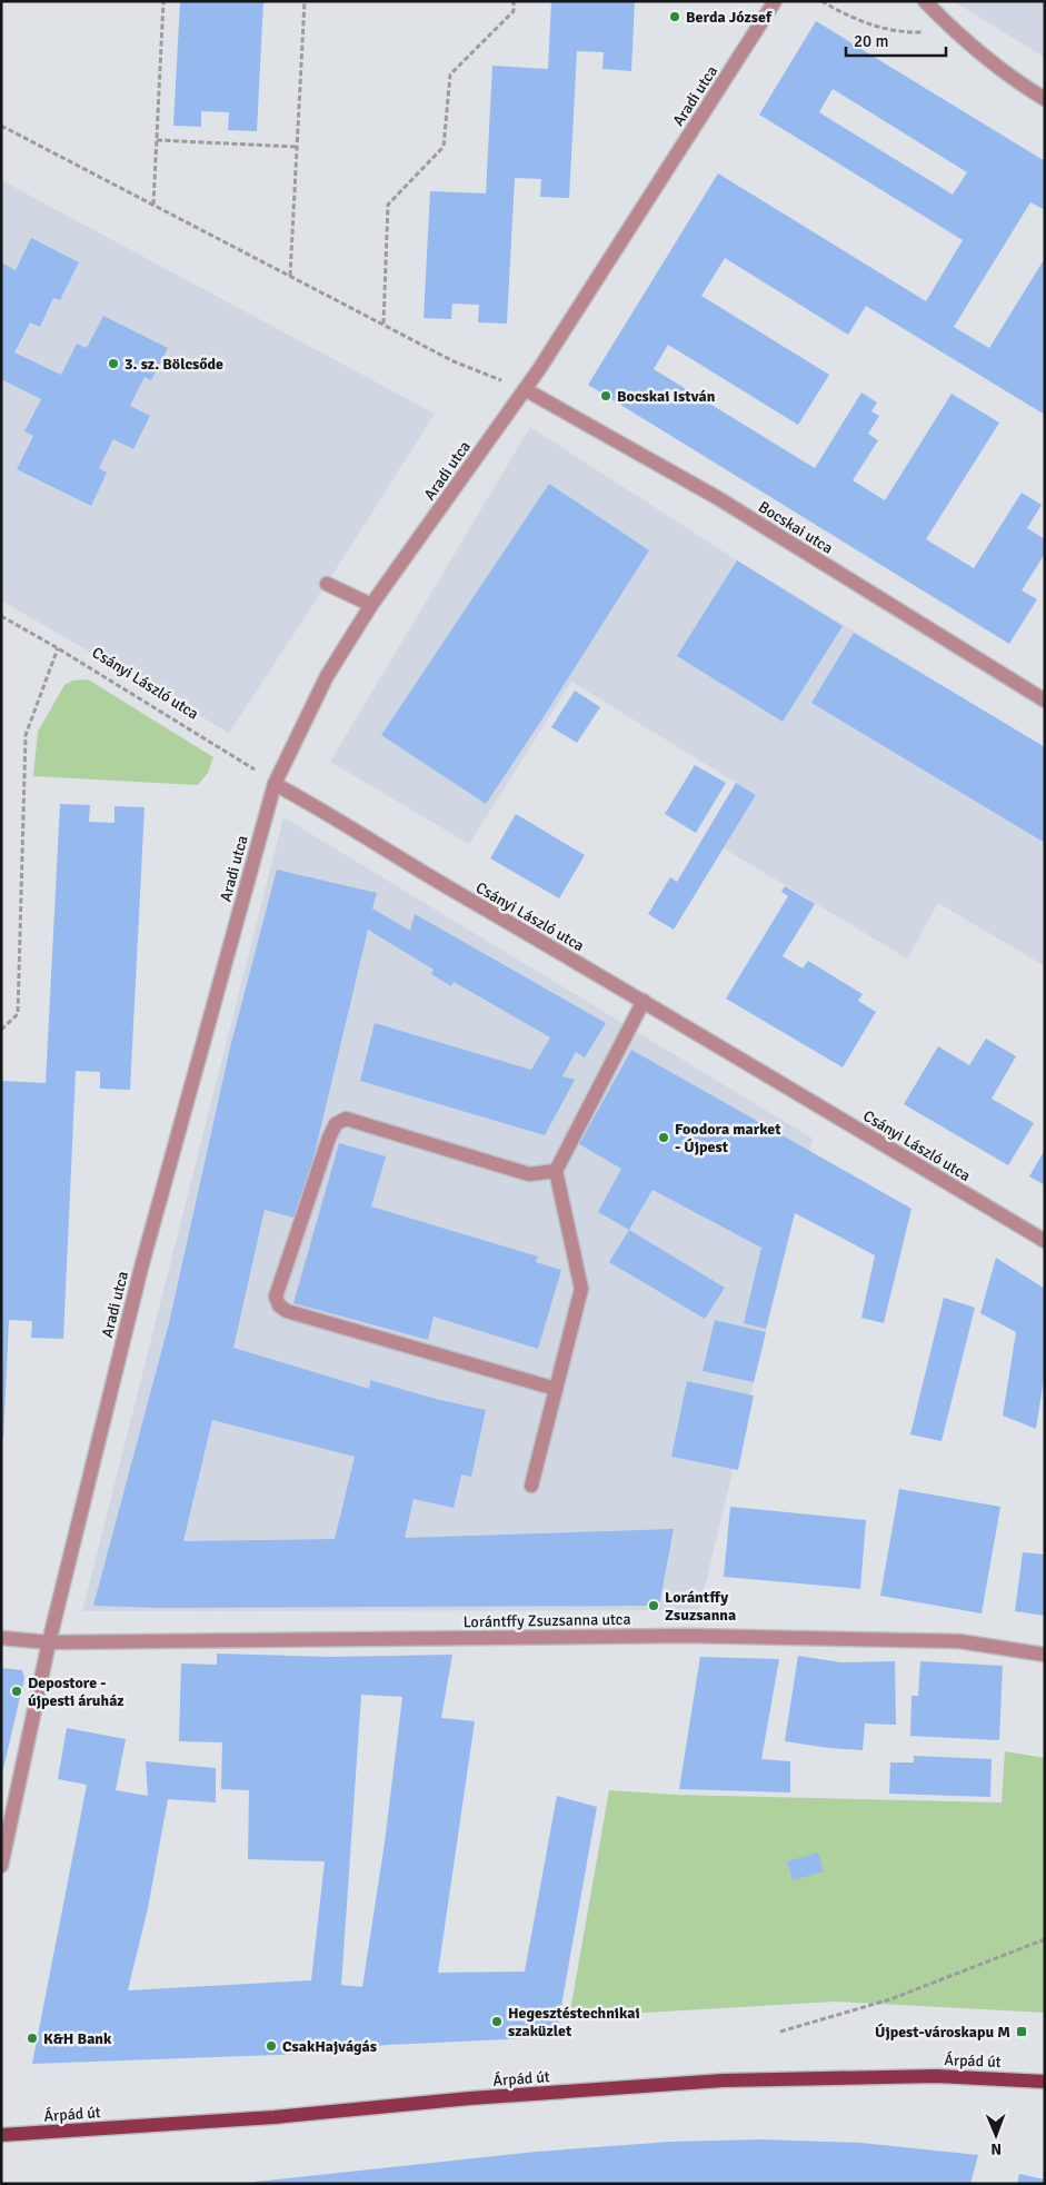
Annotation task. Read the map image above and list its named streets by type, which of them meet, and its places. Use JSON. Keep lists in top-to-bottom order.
{
  "streets": {
    "main road": ["Árpád út"],
    "street": [
      "Aradi utca",
      "Bocskai utca",
      "Csányi László utca",
      "Lorántffy Zsuzsanna utca"
    ]
  },
  "crossings": [
    ["Aradi utca", "Bocskai utca"],
    ["Aradi utca", "Csányi László utca"],
    ["Aradi utca", "Lorántffy Zsuzsanna utca"]
  ],
  "places": {
    "other": [
      "Berda József",
      "3. sz. Bölcsőde",
      "Bocskai István",
      "Foodora market - Újpest",
      "Lorántffy Zsuzsanna",
      "Depostore - újpesti áruház",
      "Hegesztéstechnikai szaküzlet",
      "K&H Bank",
      "CsakHajvágás"
    ],
    "transit": ["Újpest-városkapu M"]
  },
  "scale_bar": "20 m",
  "north": "bottom"
}
